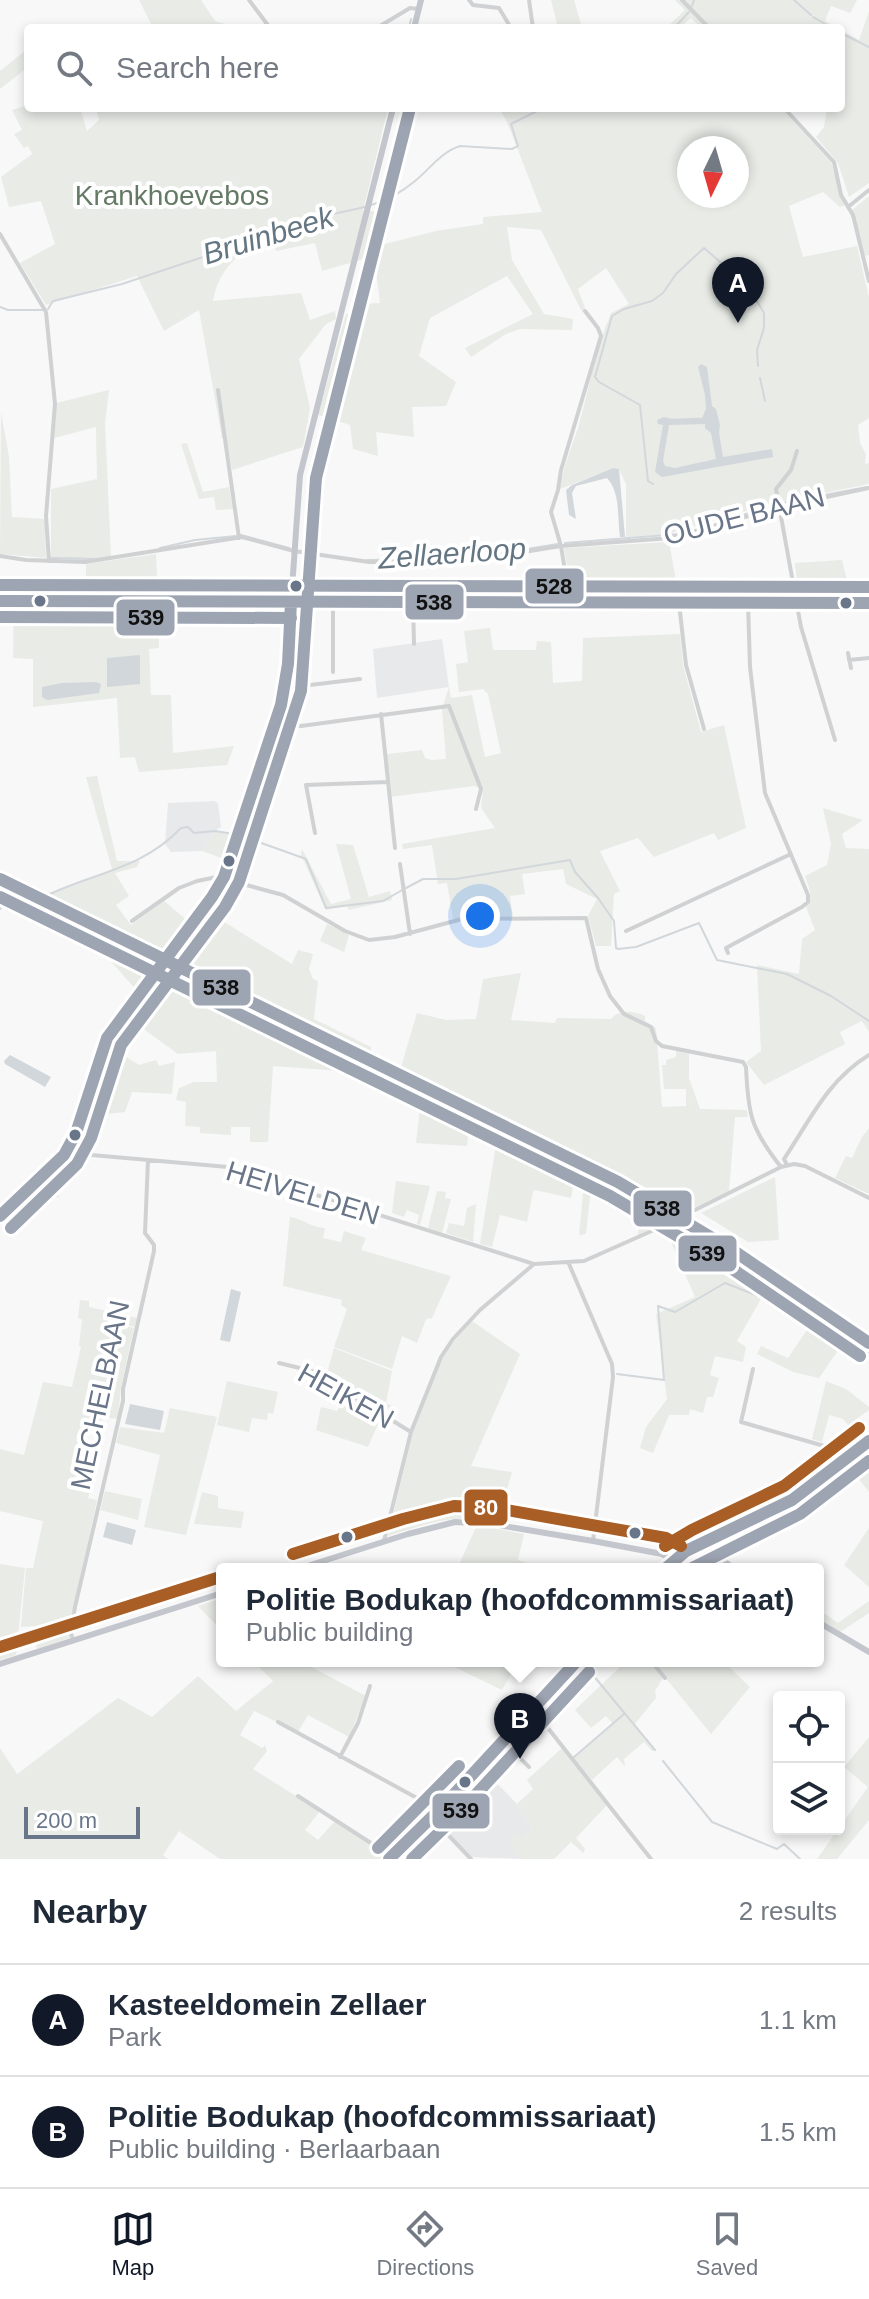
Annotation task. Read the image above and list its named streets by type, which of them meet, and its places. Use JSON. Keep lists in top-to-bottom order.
{
  "streets": {
    "street": [
      "OUDE BAAN",
      "HEIVELDEN",
      "MECHELBAAN",
      "HEIKEN"
    ]
  },
  "crossings": [
    ["HEIVELDEN", "MECHELBAAN"],
    ["HEIVELDEN", "HEIKEN"]
  ],
  "water": ["Bruinbeek", "Zellaerloop"],
  "parks": ["Krankhoevebos"],
  "lines": [
    "transit line 539",
    "transit line 528",
    "transit line 538",
    "transit line 80"
  ],
  "scale_bar": "200 m",
  "north": "bottom",
  "page": {
    "search": "Search here",
    "pins": ["A", "B"],
    "popup": ["Politie Bodukap (hoofdcommissariaat)", "Public building"],
    "scale": "200 m",
    "heading": ["Nearby", "2 results"],
    "list": [
      {
        "mark": "A",
        "name": "Kasteeldomein Zellaer",
        "note": "Park",
        "value": "1.1 km"
      },
      {
        "mark": "B",
        "name": "Politie Bodukap (hoofdcommissariaat)",
        "note": "Public building · Berlaarbaan",
        "value": "1.5 km"
      }
    ],
    "nav": ["Map", "Directions", "Saved"]
  }
}
